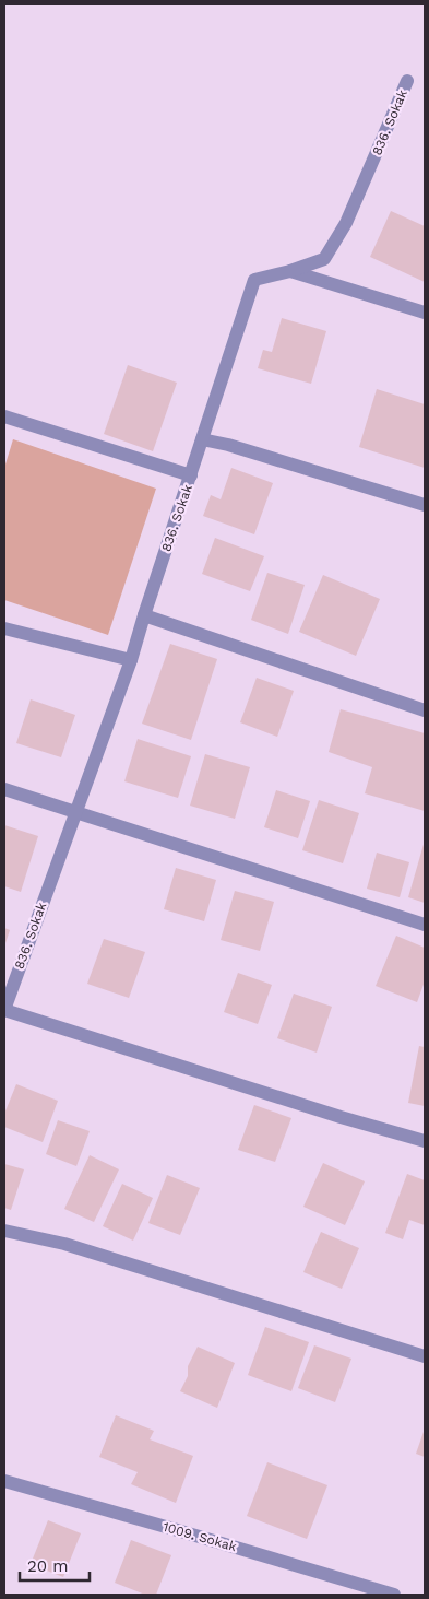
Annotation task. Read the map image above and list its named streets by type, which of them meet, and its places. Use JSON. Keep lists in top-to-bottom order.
{
  "streets": {
    "street": ["836. Sokak", "1009. Sokak"]
  },
  "scale_bar": "20 m"
}
